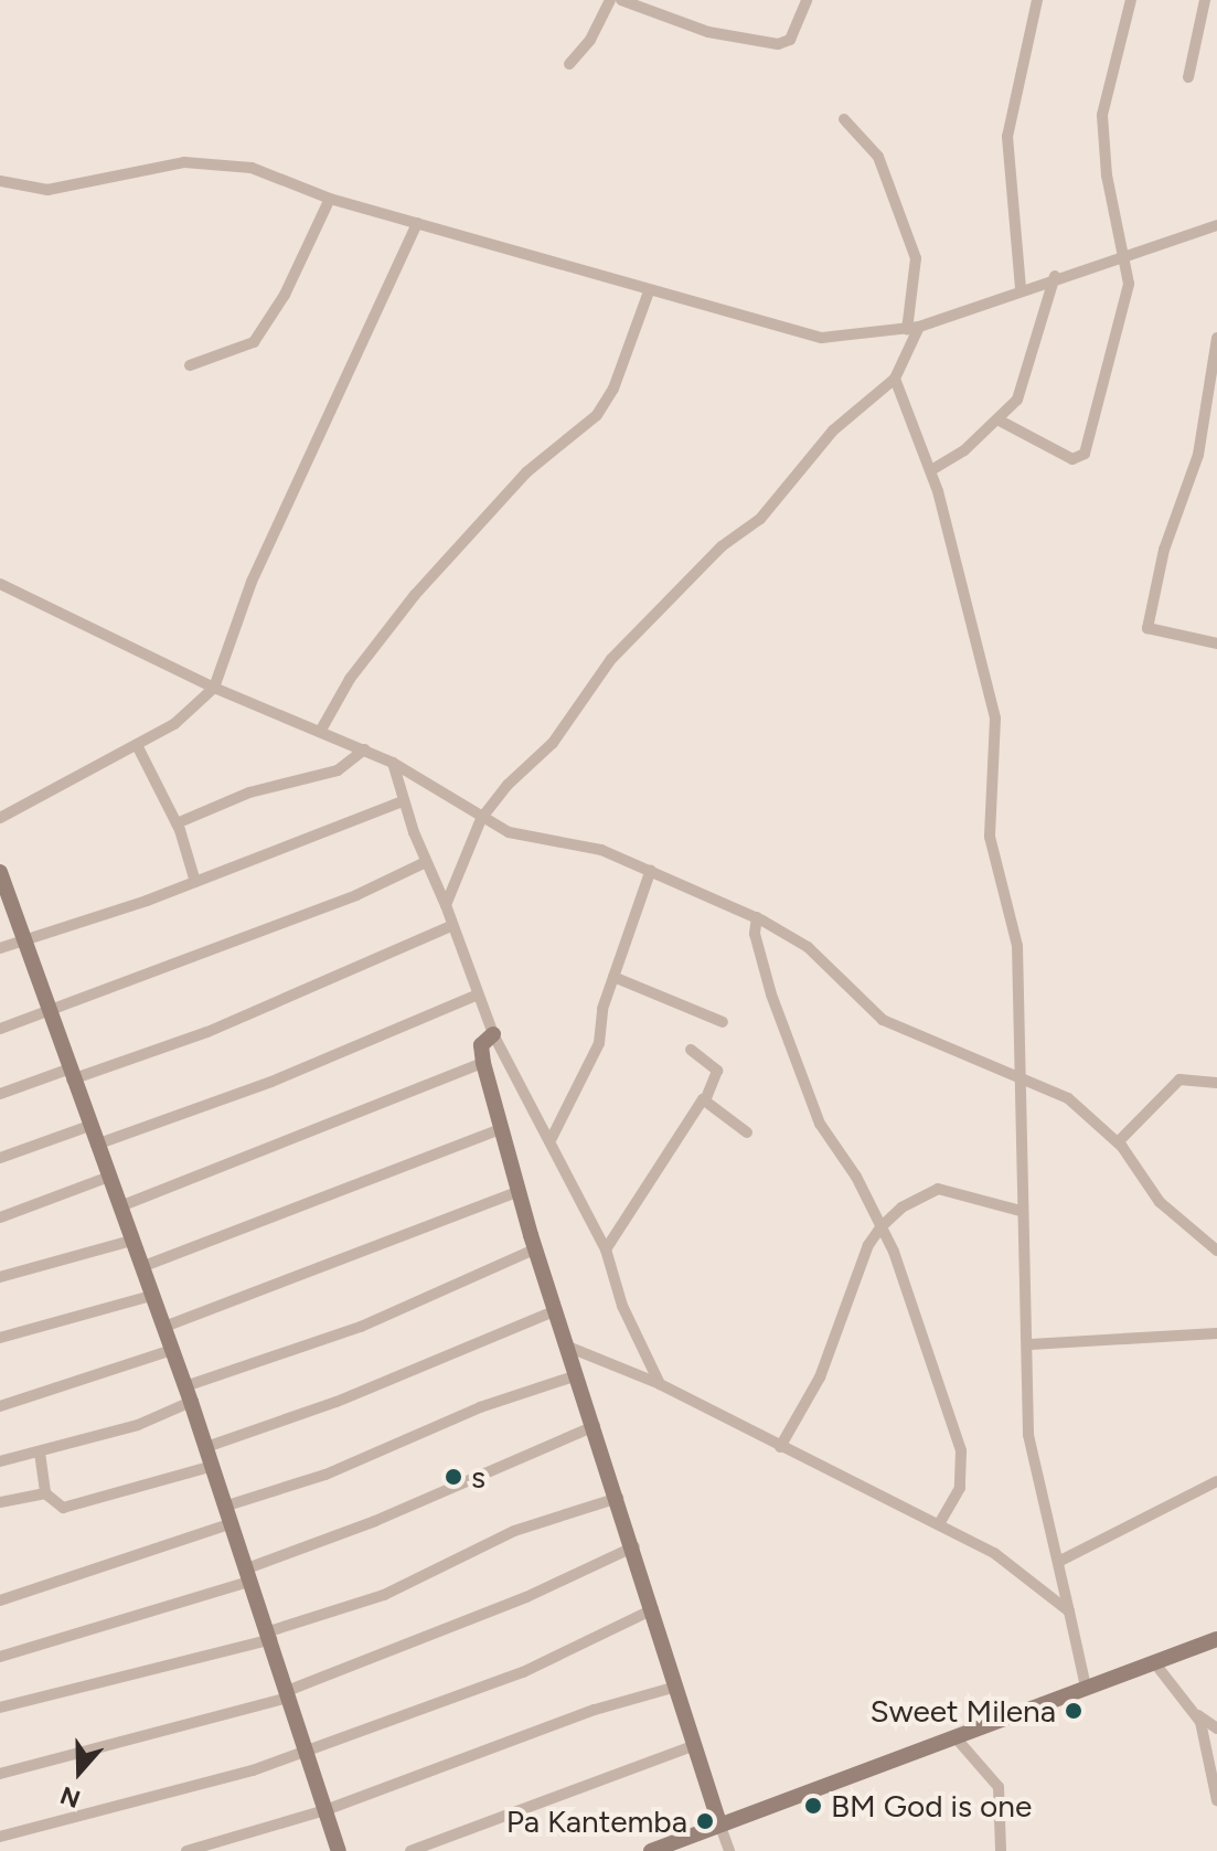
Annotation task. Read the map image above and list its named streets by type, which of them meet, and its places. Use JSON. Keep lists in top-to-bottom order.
{
  "places": [
    "s",
    "Sweet Milena",
    "BM God is one",
    "Pa Kantemba"
  ],
  "north": "bottom"
}
